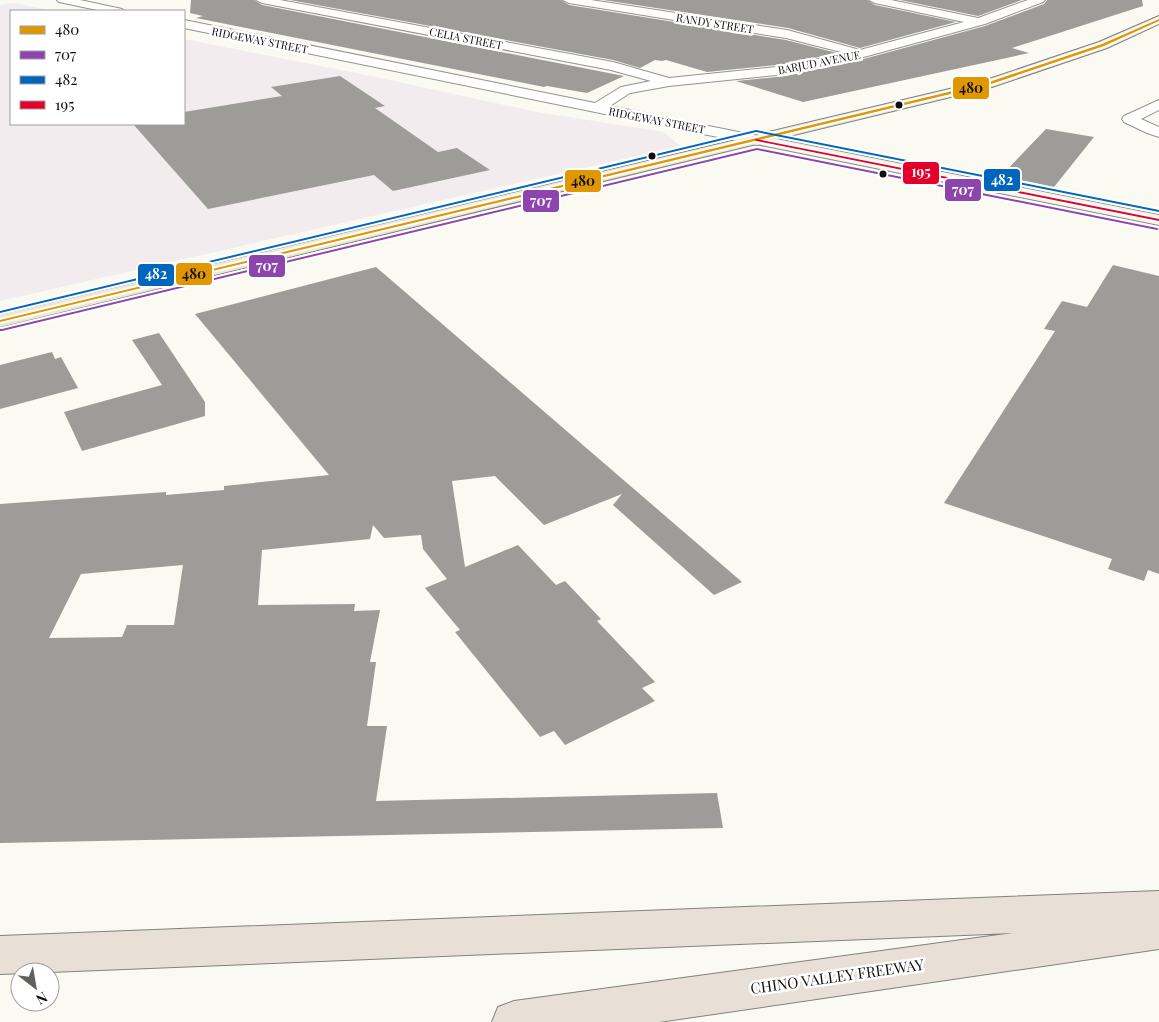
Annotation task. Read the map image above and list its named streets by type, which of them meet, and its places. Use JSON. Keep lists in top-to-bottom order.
{
  "streets": {
    "highway": ["CHINO VALLEY FREEWAY"],
    "street": [
      "RANDY STREET",
      "CELIA STREET",
      "RIDGEWAY STREET",
      "BARJUD AVENUE"
    ]
  },
  "crossings": [
    ["RANDY STREET", "BARJUD AVENUE"],
    ["CELIA STREET", "BARJUD AVENUE"],
    ["RIDGEWAY STREET", "BARJUD AVENUE"]
  ],
  "lines": [
    "transit line 480",
    "transit line 482",
    "transit line 195",
    "transit line 707"
  ],
  "legend": [
    "480",
    "707",
    "482",
    "195"
  ],
  "north": "bottom right"
}
